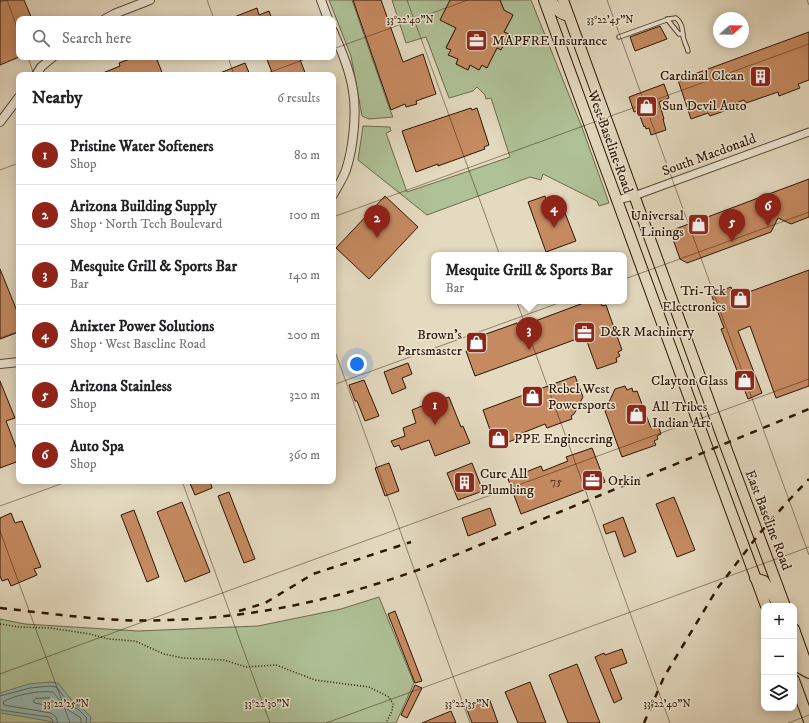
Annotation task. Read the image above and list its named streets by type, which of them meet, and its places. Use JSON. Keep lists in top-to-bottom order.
{
  "streets": {
    "main road": ["West Baseline Road", "East Baseline Road"],
    "street": ["South Macdonald"]
  },
  "crossings": [
    ["West Baseline Road", "South Macdonald"],
    ["West Baseline Road", "East Baseline Road"]
  ],
  "places": {
    "office": ["MAPFRE Insurance", "D&R Machinery", "Orkin"],
    "building": ["Cardinal Clean", "Cure All Plumbing"],
    "shop": [
      "Sun Devil Auto",
      "Universal Linings",
      "Tri-Tek Electronics",
      "Brown's Partsmaster",
      "Clayton Glass",
      "Rebel West Powersports",
      "All Tribes Indian Art",
      "PPE Engineering"
    ]
  },
  "house_numbers": ["75"],
  "north": "right",
  "page": {
    "search": "Search here",
    "heading": ["Nearby", "6 results"],
    "list": [
      {
        "mark": "1",
        "name": "Pristine Water Softeners",
        "note": "Shop",
        "value": "80 m"
      },
      {
        "mark": "2",
        "name": "Arizona Building Supply",
        "note": "Shop · North Tech Boulevard",
        "value": "100 m"
      },
      {
        "mark": "3",
        "name": "Mesquite Grill & Sports Bar",
        "note": "Bar",
        "value": "140 m"
      },
      {
        "mark": "4",
        "name": "Anixter Power Solutions",
        "note": "Shop · West Baseline Road",
        "value": "200 m"
      },
      {
        "mark": "5",
        "name": "Arizona Stainless",
        "note": "Shop",
        "value": "320 m"
      },
      {
        "mark": "6",
        "name": "Auto Spa",
        "note": "Shop",
        "value": "360 m"
      }
    ],
    "pins": [
      "6",
      "4",
      "2",
      "5",
      "3",
      "1"
    ],
    "popup": ["Mesquite Grill & Sports Bar", "Bar"],
    "map_buttons": ["+", "−"]
  },
  "coordinates": [
    "33°22'40\"N",
    "33°22'45\"N",
    "33°22'25\"N",
    "33°22'30\"N",
    "33°22'35\"N"
  ]
}
